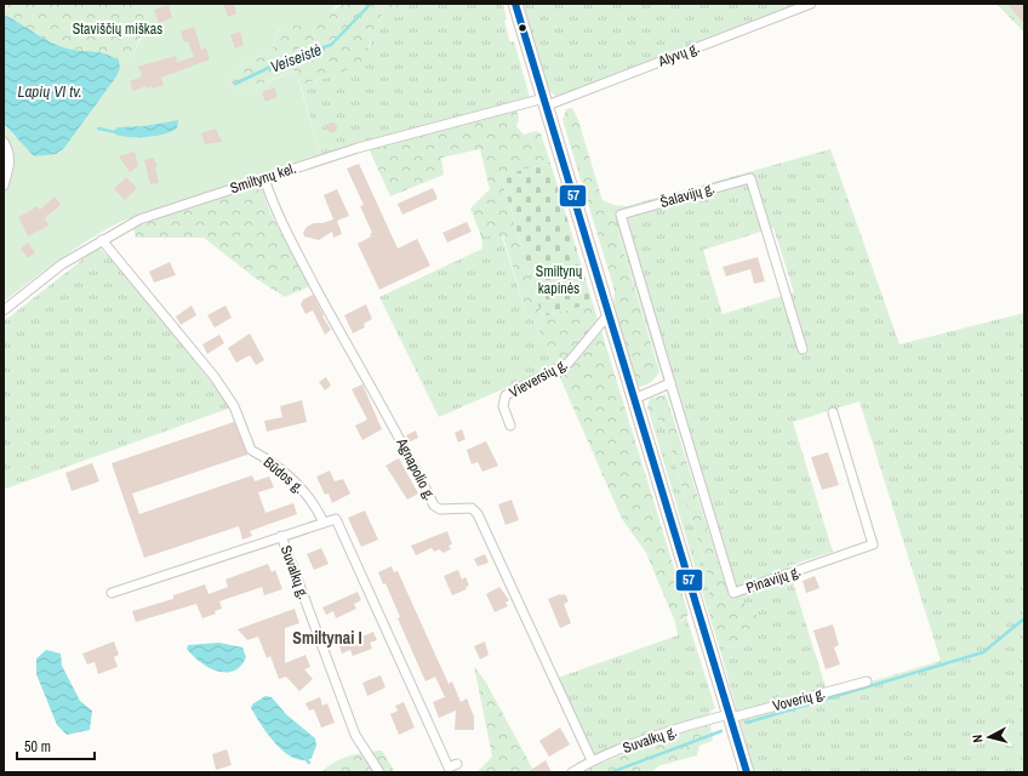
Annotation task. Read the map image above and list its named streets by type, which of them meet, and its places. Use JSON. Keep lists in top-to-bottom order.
{
  "streets": {
    "street": [
      "Alyvų g.",
      "Smiltynų kel.",
      "Šalavijų g.",
      "Vieversių g.",
      "Agnapolio g.",
      "Būdos g.",
      "Suvalkų g.",
      "Pinavijų g.",
      "Voverių g."
    ]
  },
  "crossings": [
    ["Alyvų g.", "Smiltynų kel."],
    ["Smiltynų kel.", "Agnapolio g."],
    ["Smiltynų kel.", "Būdos g."],
    ["Šalavijų g.", "Pinavijų g."],
    ["Agnapolio g.", "Suvalkų g."],
    ["Suvalkų g.", "Voverių g."]
  ],
  "districts": ["Smiltynai I"],
  "water": ["Veiseistė", "Lapių VI tv."],
  "parks": ["Staviščių miškas", "Smiltynų kapinės"],
  "lines": ["transit line 57"],
  "scale_bar": "50 m",
  "north": "left"
}
